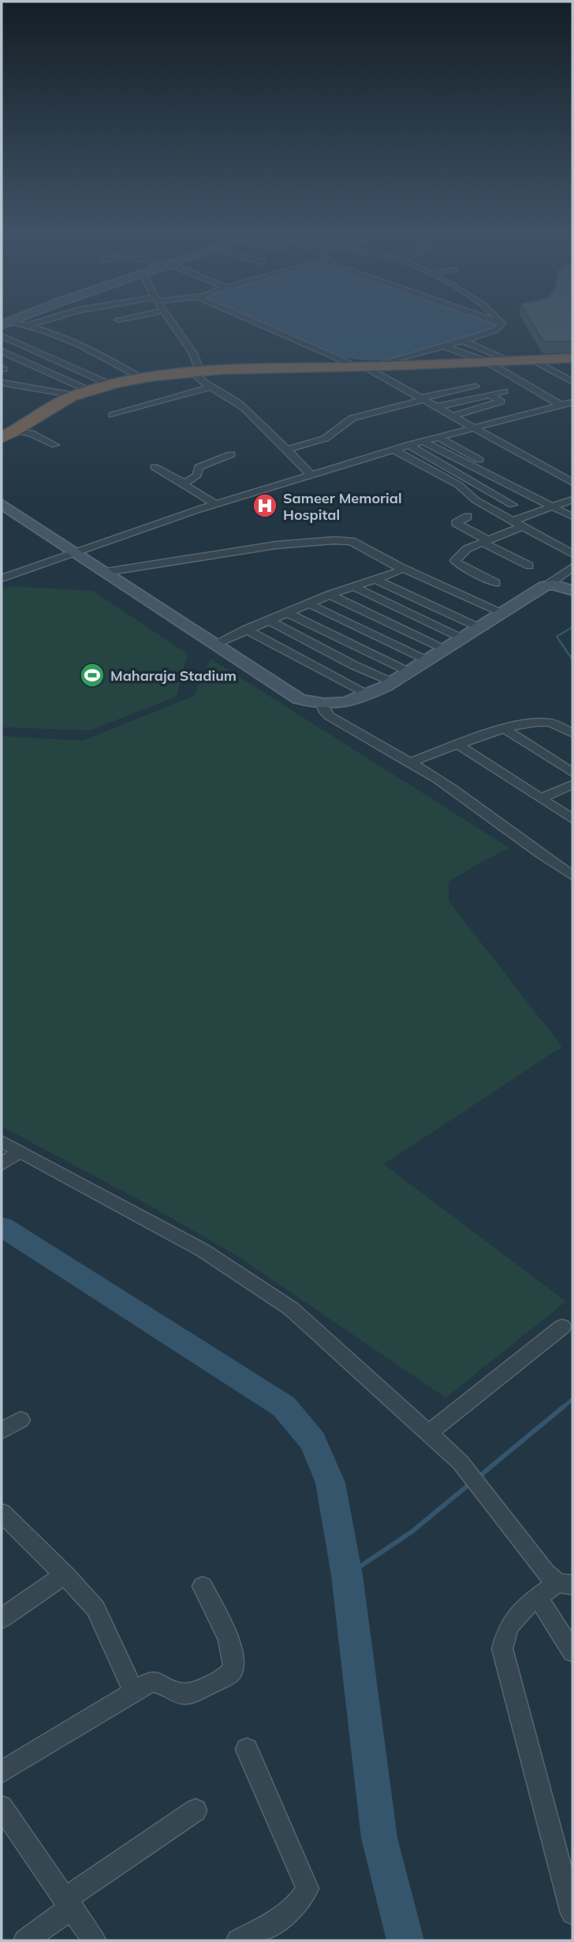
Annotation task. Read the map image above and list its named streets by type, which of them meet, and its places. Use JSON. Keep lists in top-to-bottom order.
{
  "places": {
    "hospital": ["Sameer Memorial Hospital"],
    "sports": ["Maharaja Stadium"]
  }
}
